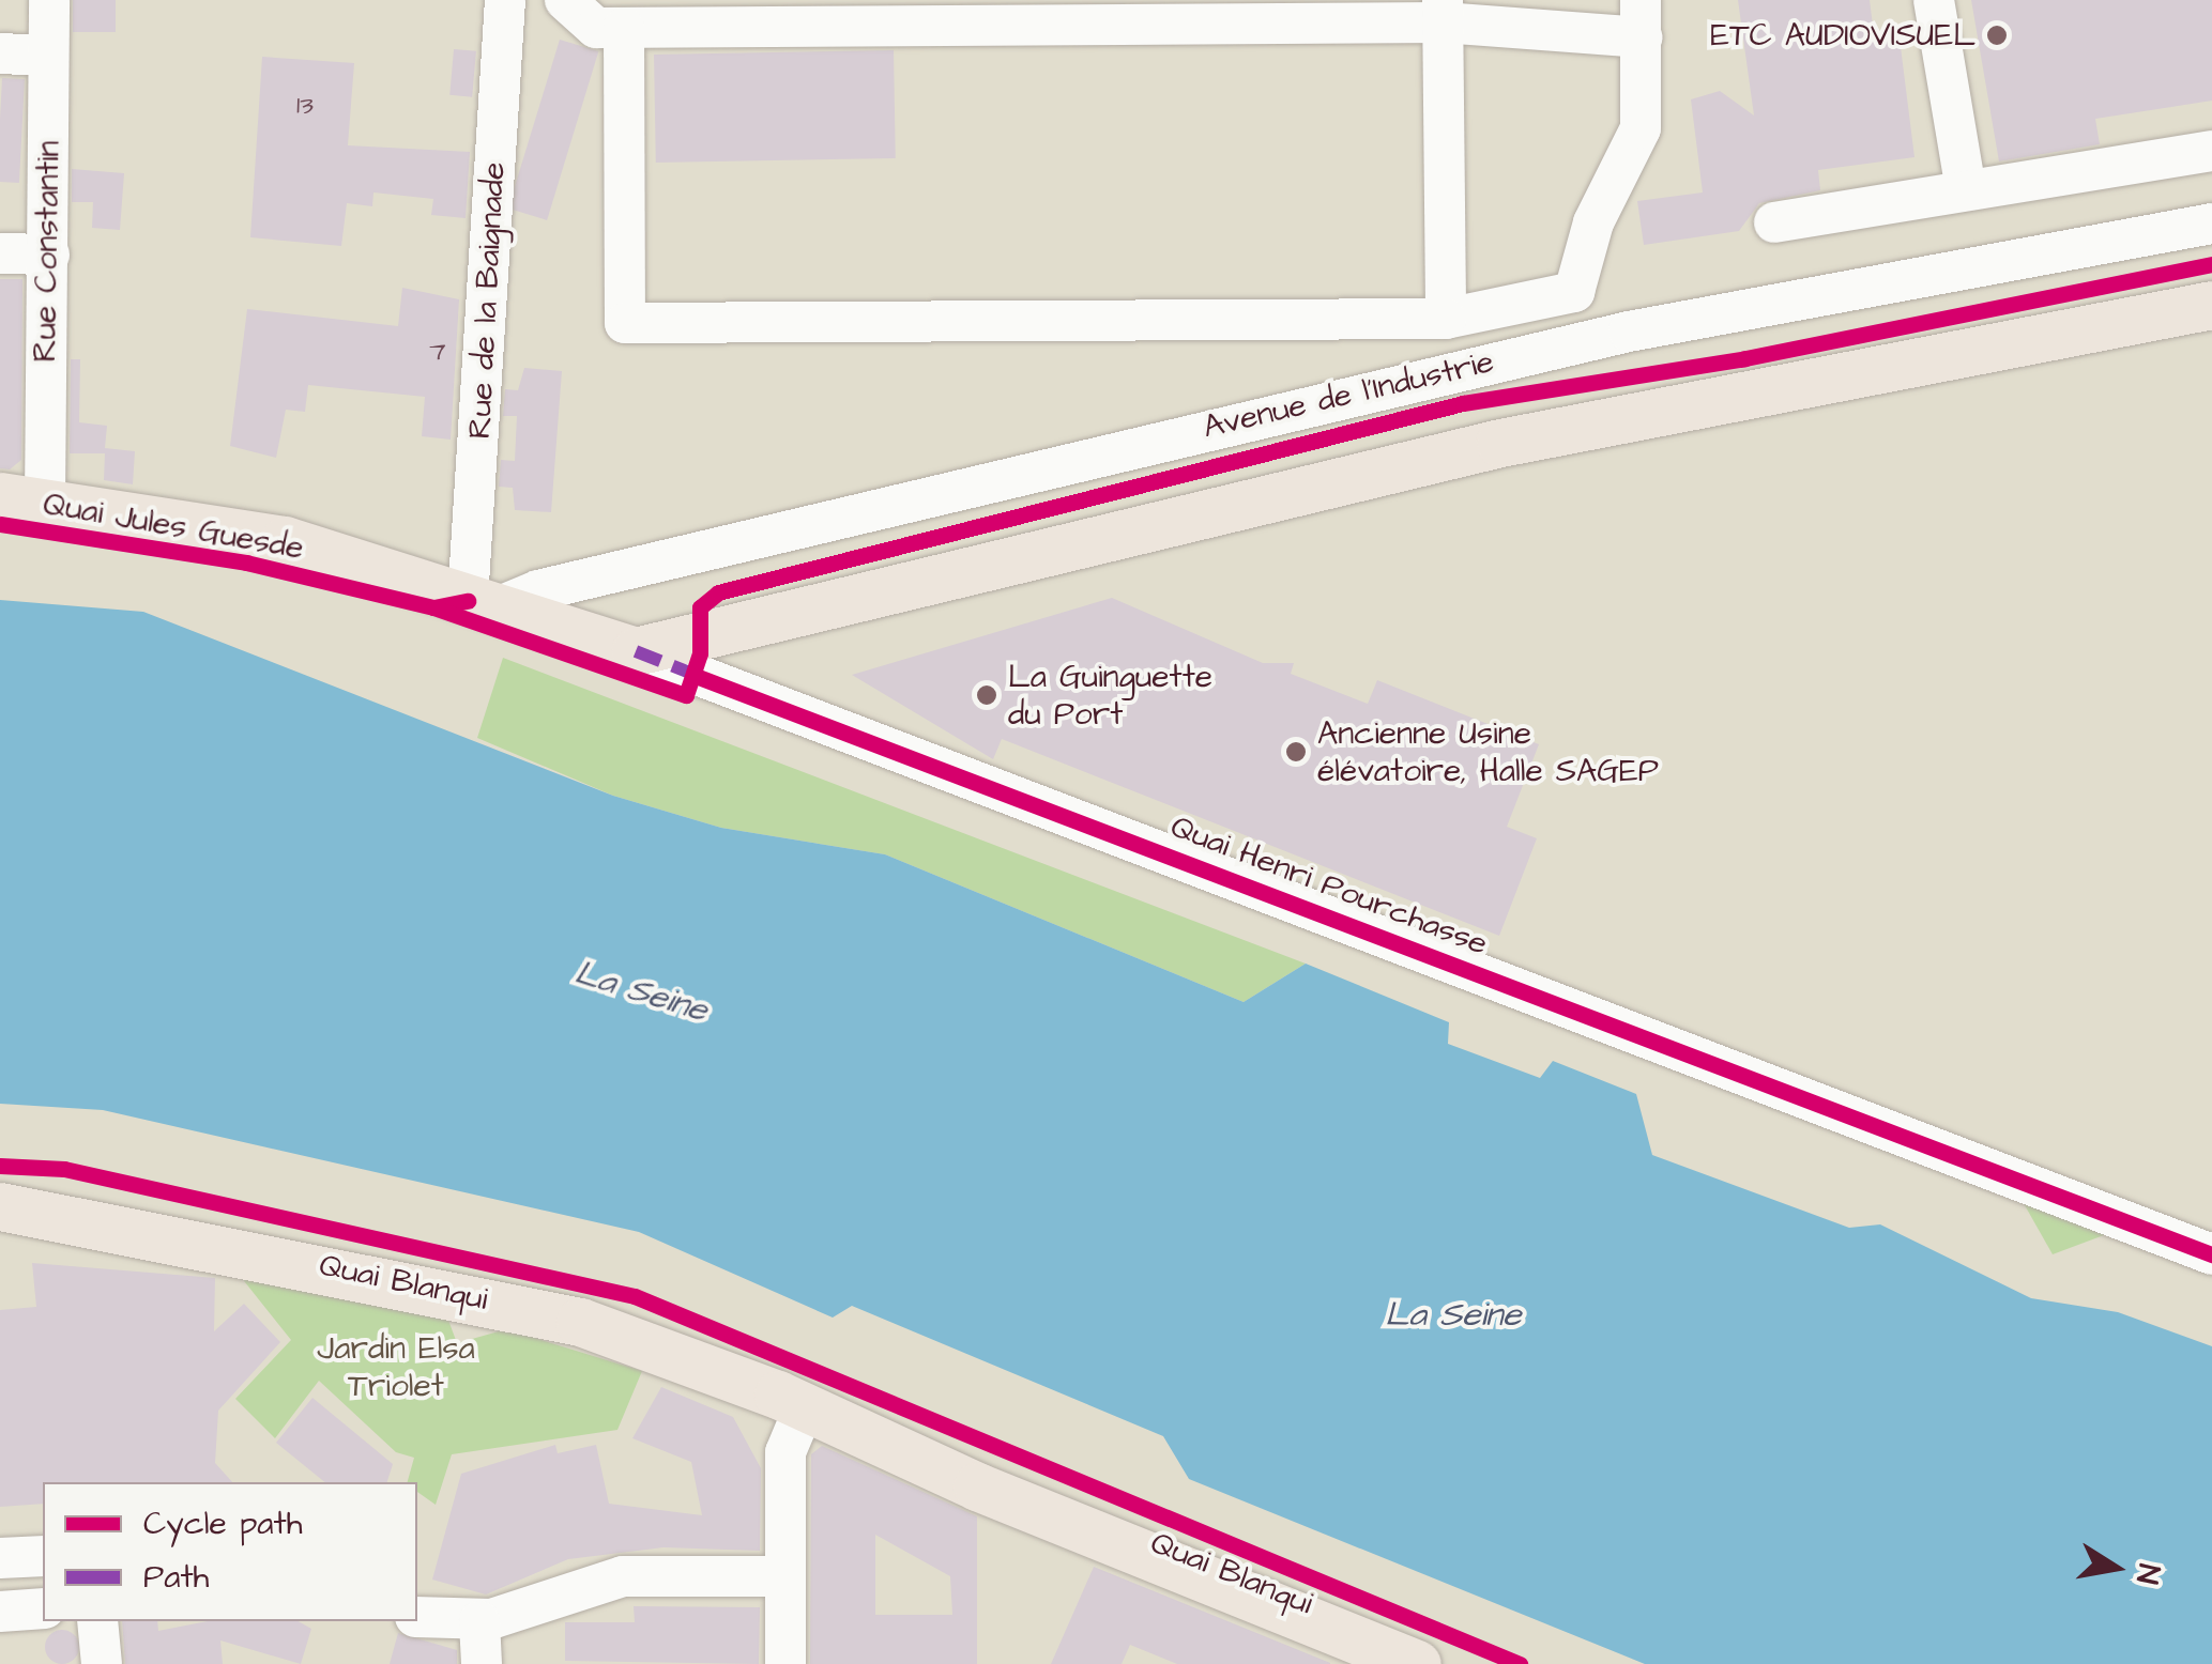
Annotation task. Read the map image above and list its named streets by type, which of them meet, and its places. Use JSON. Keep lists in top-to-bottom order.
{
  "streets": {
    "main road": ["Quai Jules Guesde", "Quai Henri Pourchasse", "Quai Blanqui"],
    "street": ["Rue Constantin", "Rue de la Baignade", "Avenue de l'Industrie"]
  },
  "crossings": [
    ["Rue Constantin", "Quai Jules Guesde"],
    ["Rue de la Baignade", "Avenue de l'Industrie"],
    ["Rue de la Baignade", "Quai Jules Guesde"],
    ["Rue de la Baignade", "Quai Henri Pourchasse"],
    ["Avenue de l'Industrie", "Quai Jules Guesde"],
    ["Avenue de l'Industrie", "Quai Henri Pourchasse"],
    ["Quai Jules Guesde", "Quai Henri Pourchasse"]
  ],
  "water": ["La Seine"],
  "parks": ["Jardin Elsa Triolet"],
  "places": ["ETC AUDIOVISUEL", "La Guinguette du Port", "Ancienne Usine élévatoire, Halle SAGEP"],
  "house_numbers": ["13", "7"],
  "legend": ["Cycle path", "Path"],
  "north": "right"
}
